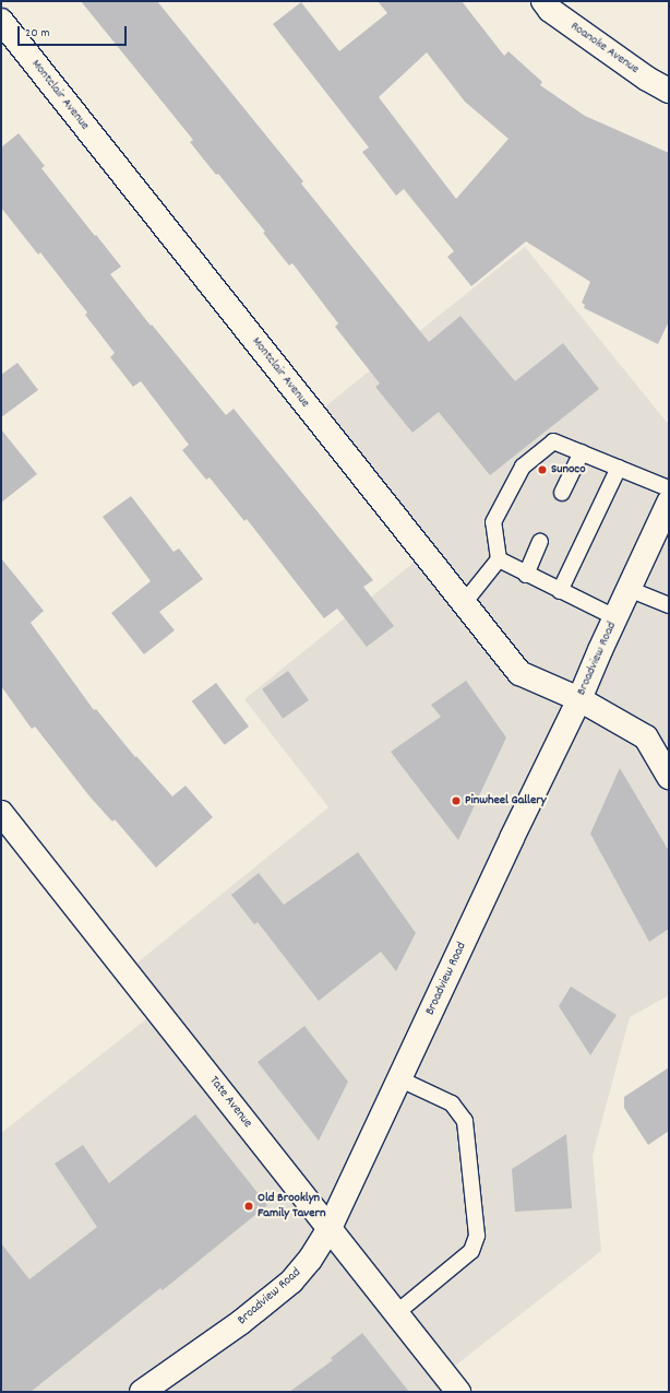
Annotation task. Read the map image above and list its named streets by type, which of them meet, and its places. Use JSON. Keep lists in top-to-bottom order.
{
  "streets": {
    "street": [
      "Roanoke Avenue",
      "Montclair Avenue",
      "Broadview Road",
      "Tate Avenue"
    ]
  },
  "crossings": [
    ["Montclair Avenue", "Broadview Road"],
    ["Broadview Road", "Tate Avenue"]
  ],
  "places": ["Sunoco", "Pinwheel Gallery", "Old Brooklyn Family Tavern"],
  "scale_bar": "20 m"
}
